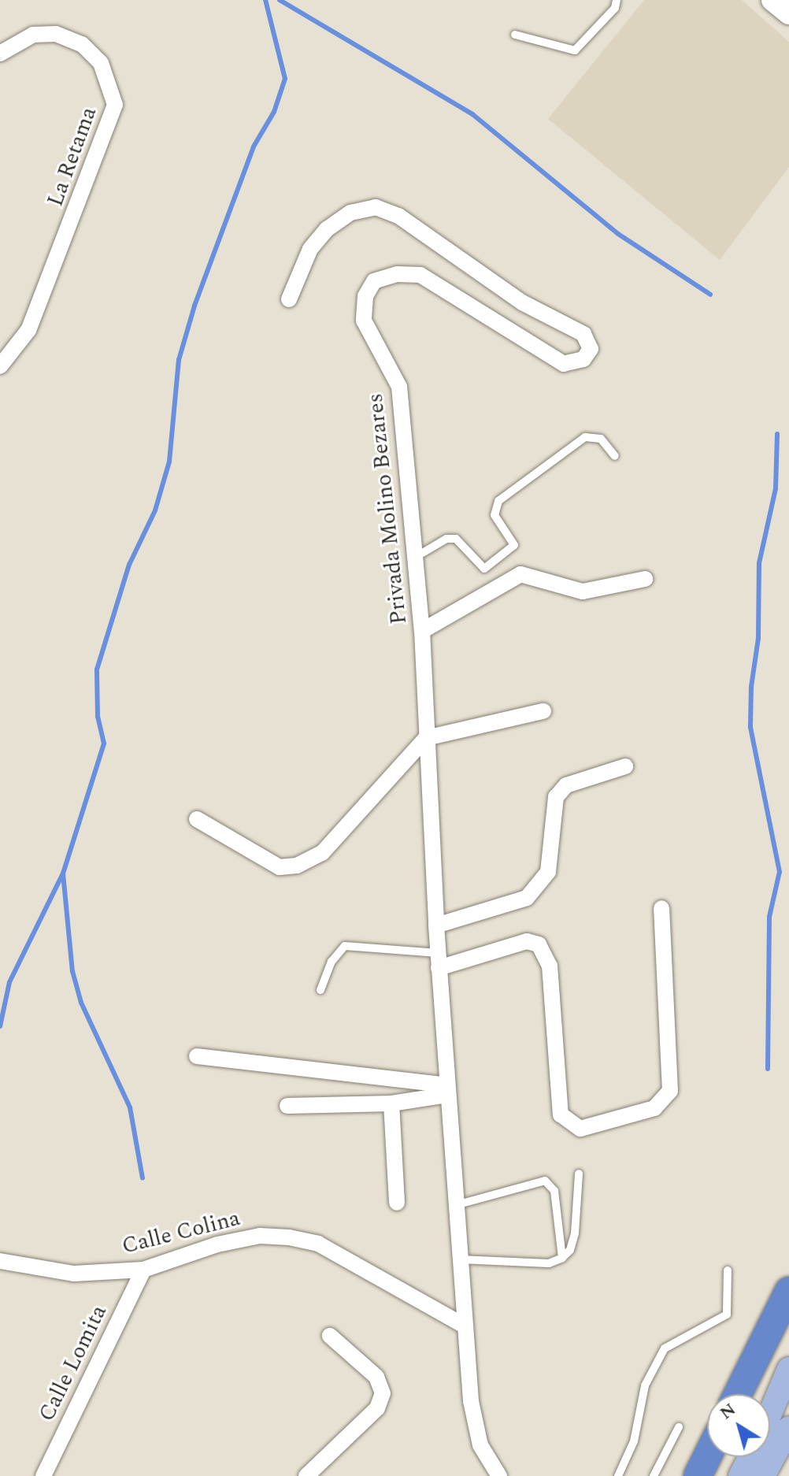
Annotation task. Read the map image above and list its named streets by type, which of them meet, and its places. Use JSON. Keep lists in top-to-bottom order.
{
  "streets": {
    "street": [
      "La Retama",
      "Privada Molino Bezares",
      "Calle Colina",
      "Calle Lomita"
    ]
  },
  "crossings": [
    ["Privada Molino Bezares", "Calle Colina"],
    ["Calle Colina", "Calle Lomita"]
  ],
  "north": "top left"
}
